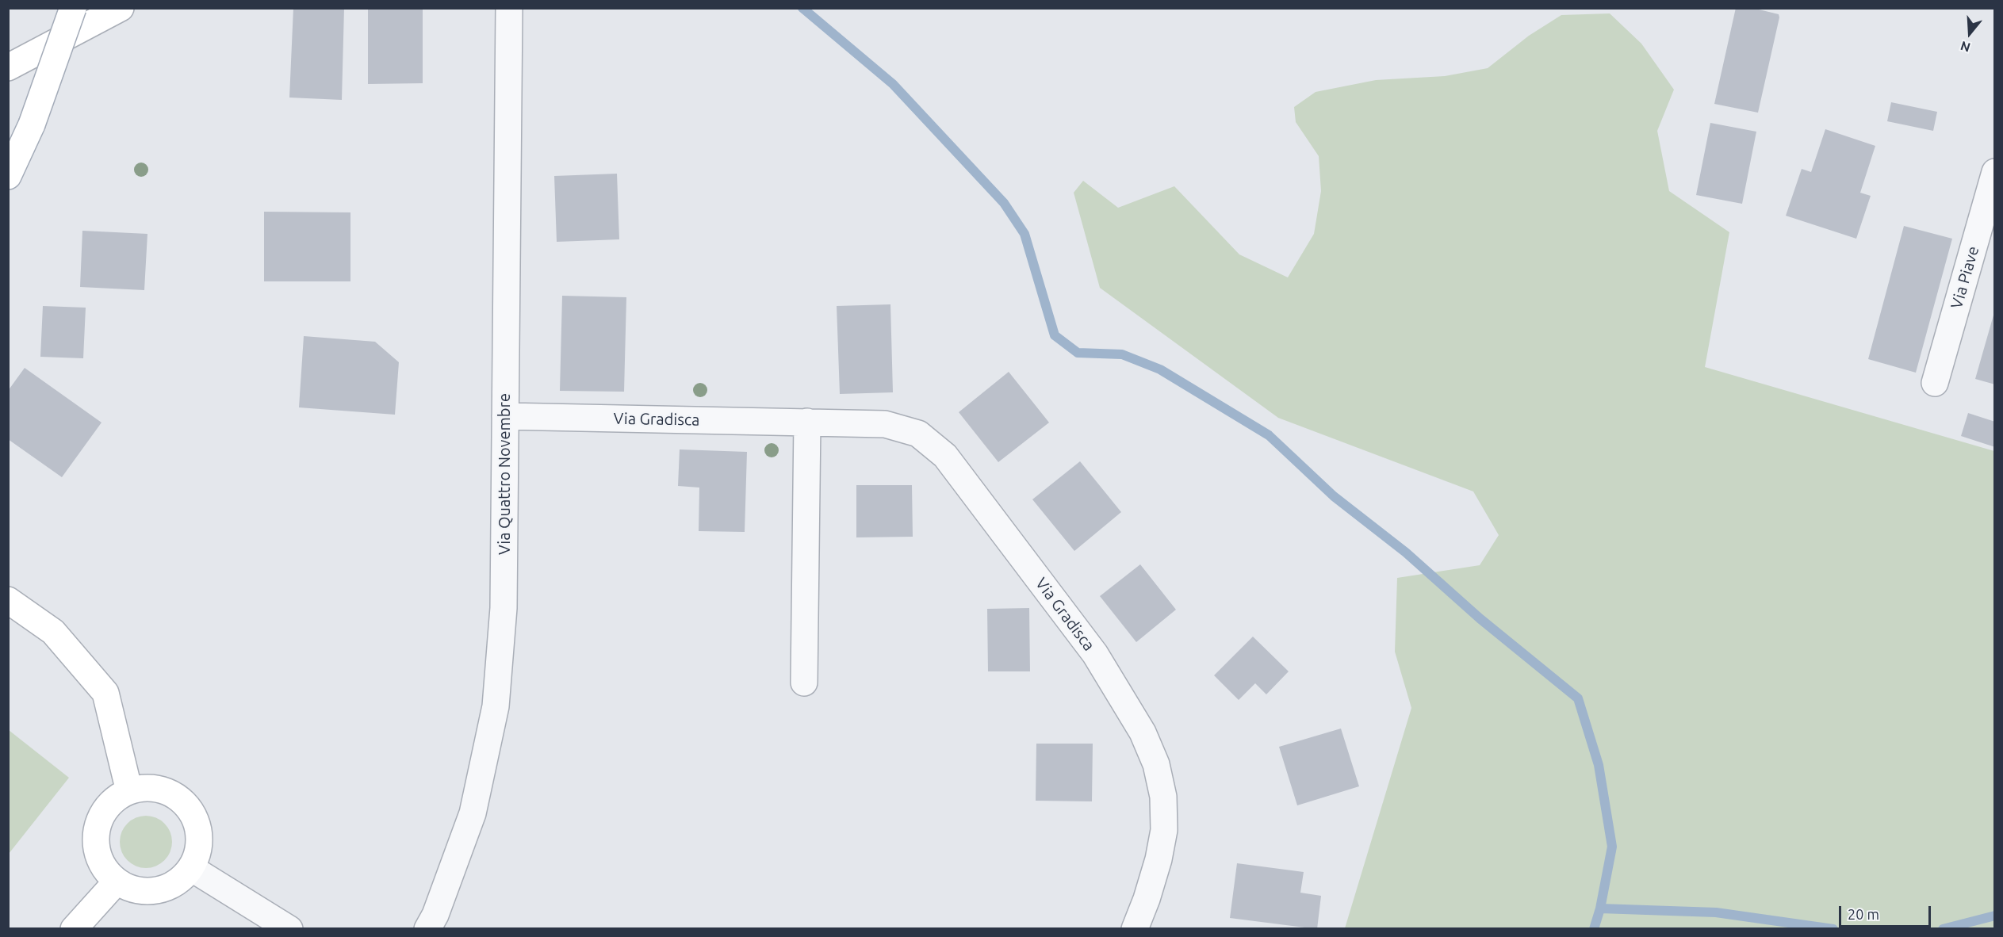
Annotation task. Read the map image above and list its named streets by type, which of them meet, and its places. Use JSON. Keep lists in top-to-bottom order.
{
  "streets": {
    "street": ["Via Piave", "Via Gradisca", "Via Quattro Novembre"]
  },
  "crossings": [
    ["Via Gradisca", "Via Quattro Novembre"]
  ],
  "scale_bar": "20 m",
  "north": "bottom"
}
